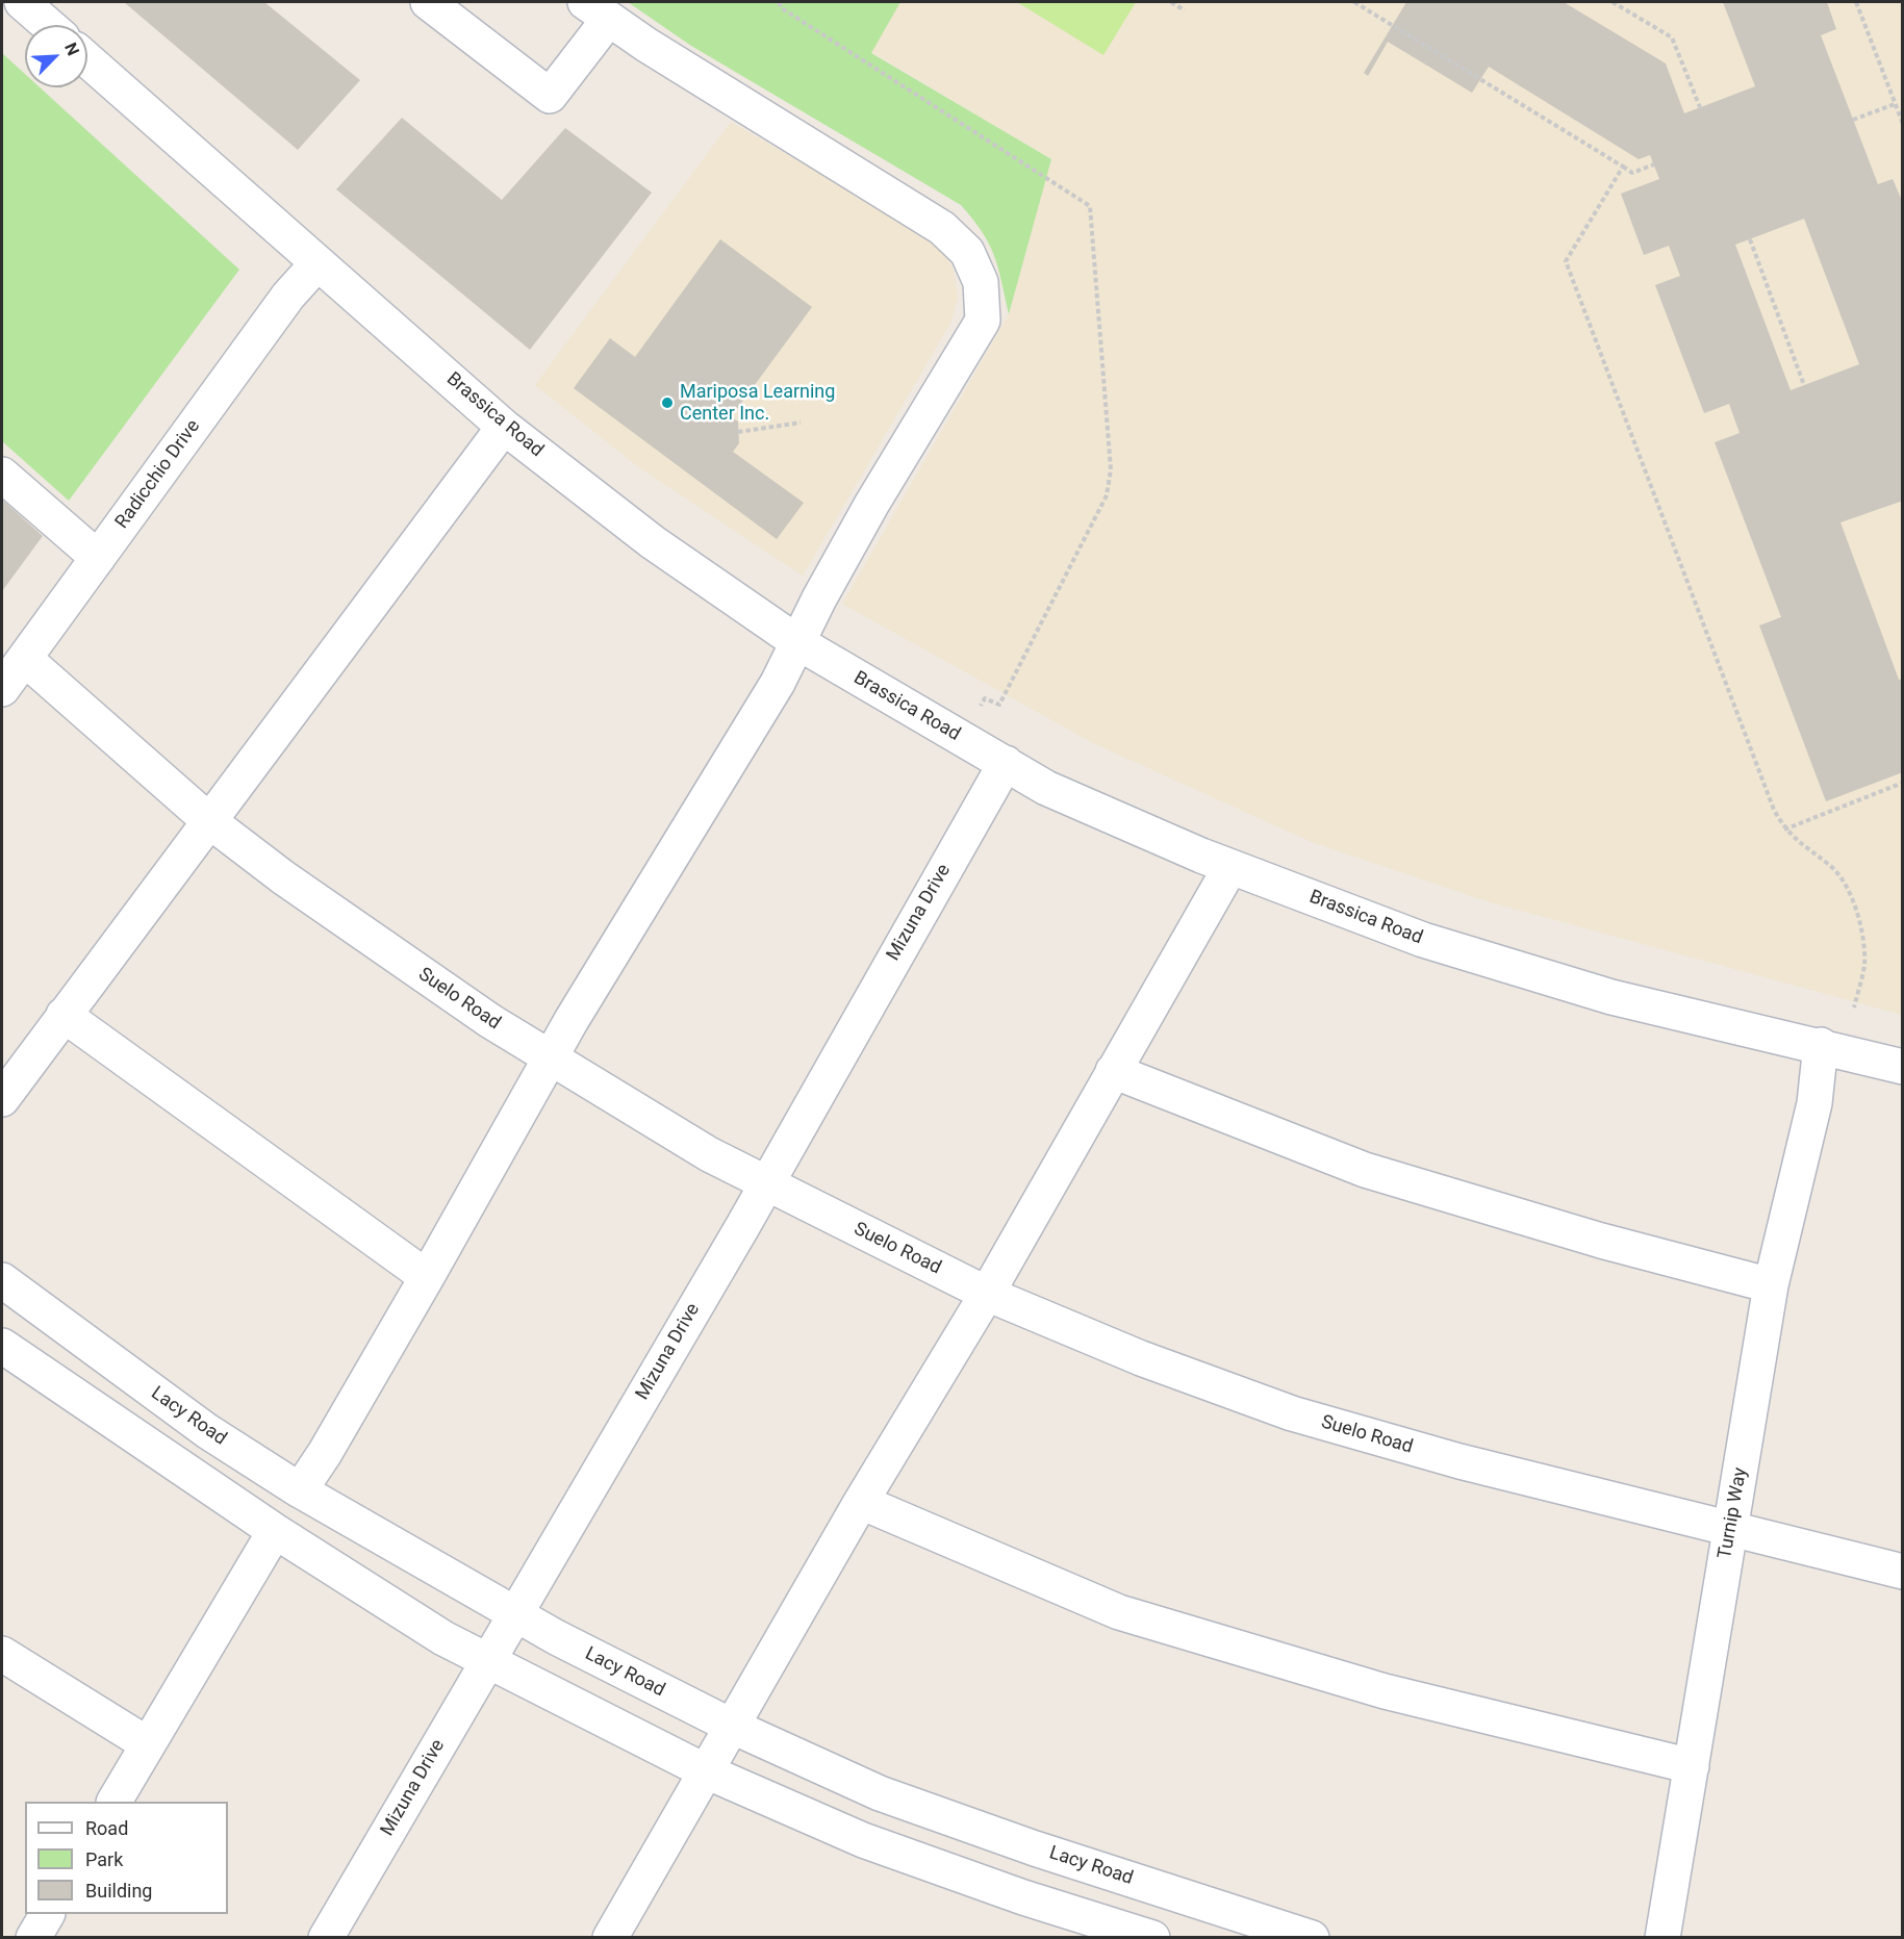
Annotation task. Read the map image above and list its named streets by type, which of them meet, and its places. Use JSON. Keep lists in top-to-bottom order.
{
  "streets": {
    "street": [
      "Brassica Road",
      "Radicchio Drive",
      "Mizuna Drive",
      "Suelo Road",
      "Lacy Road",
      "Turnip Way"
    ]
  },
  "crossings": [
    ["Brassica Road", "Radicchio Drive"],
    ["Brassica Road", "Mizuna Drive"],
    ["Brassica Road", "Turnip Way"],
    ["Radicchio Drive", "Suelo Road"],
    ["Mizuna Drive", "Suelo Road"],
    ["Mizuna Drive", "Lacy Road"],
    ["Suelo Road", "Turnip Way"]
  ],
  "places": ["Mariposa Learning Center Inc."],
  "legend": ["Road", "Park", "Building"],
  "north": "top right"
}
